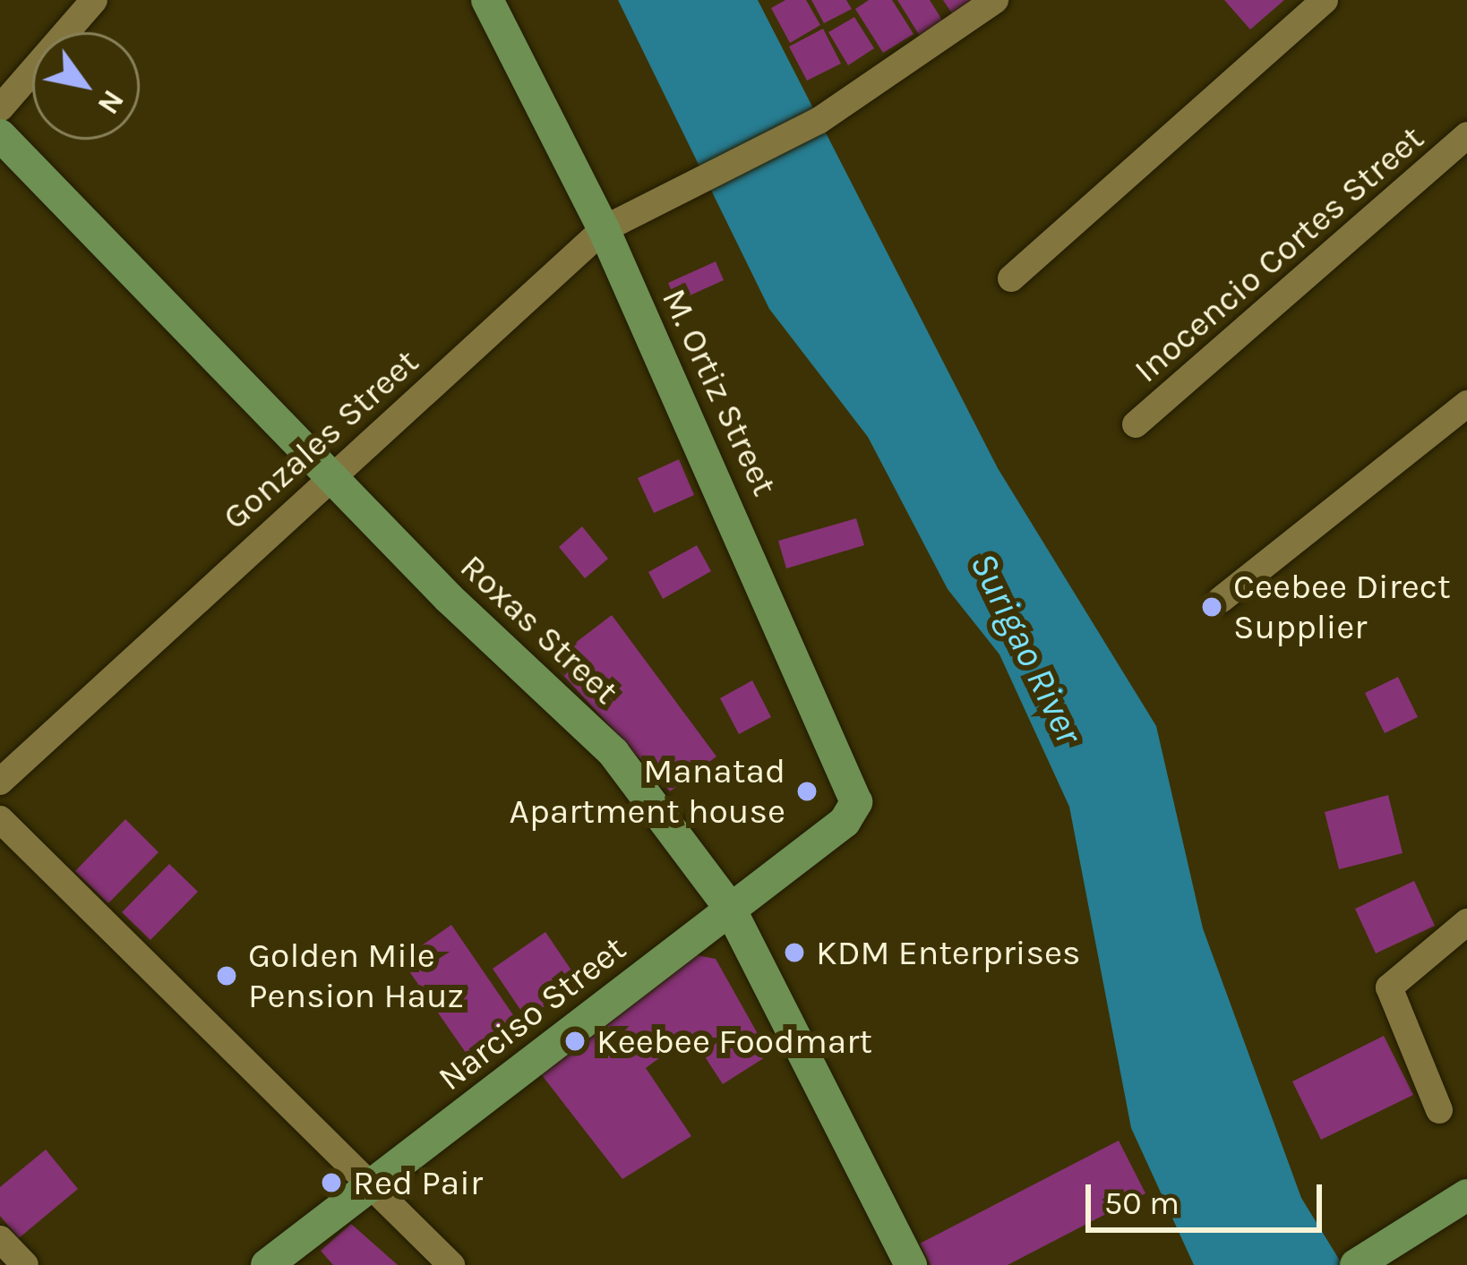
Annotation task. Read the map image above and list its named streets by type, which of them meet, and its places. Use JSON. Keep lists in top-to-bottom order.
{
  "streets": {
    "street": [
      "Inocencio Cortes Street",
      "M. Ortiz Street",
      "Gonzales Street",
      "Roxas Street",
      "Narciso Street"
    ]
  },
  "crossings": [
    ["M. Ortiz Street", "Gonzales Street"],
    ["M. Ortiz Street", "Narciso Street"],
    ["Gonzales Street", "Roxas Street"],
    ["Roxas Street", "Narciso Street"]
  ],
  "water": ["Surigao River"],
  "places": [
    "Ceebee Direct Supplier",
    "Manatad Apartment house",
    "KDM Enterprises",
    "Golden Mile Pension Hauz",
    "Keebee Foodmart",
    "Red Pair"
  ],
  "scale_bar": "50 m",
  "north": "bottom right"
}
